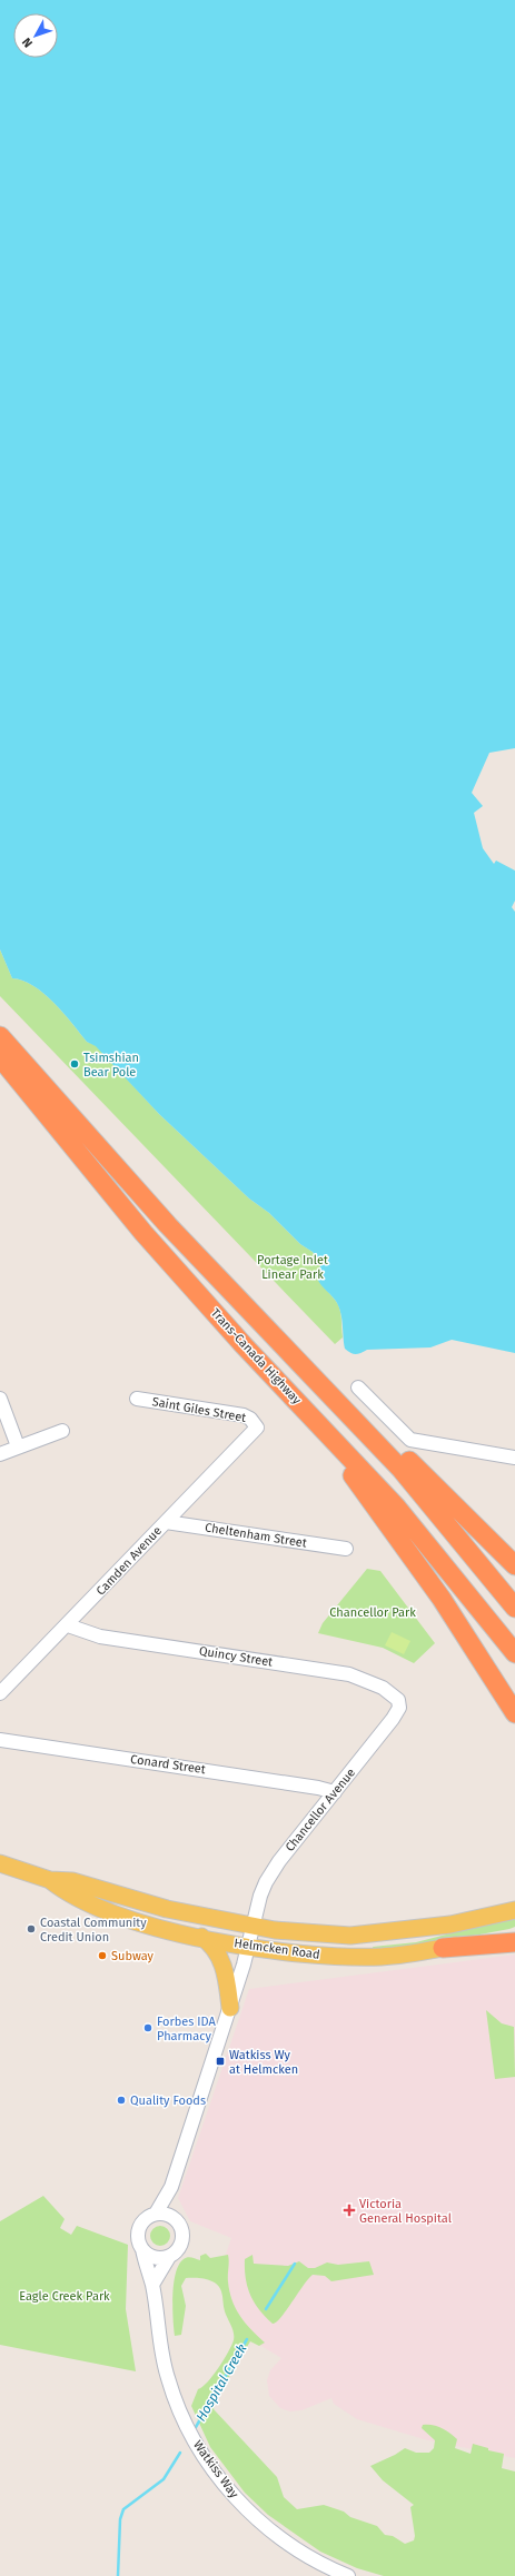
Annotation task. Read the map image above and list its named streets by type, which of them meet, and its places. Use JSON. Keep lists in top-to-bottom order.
{
  "streets": {
    "highway": ["Trans-Canada Highway"],
    "main road": ["Helmcken Road"],
    "street": [
      "Saint Giles Street",
      "Cheltenham Street",
      "Camden Avenue",
      "Quincy Street",
      "Conard Street",
      "Chancellor Avenue",
      "Watkiss Way"
    ]
  },
  "crossings": [
    ["Saint Giles Street", "Camden Avenue"],
    ["Cheltenham Street", "Camden Avenue"],
    ["Camden Avenue", "Quincy Street"],
    ["Quincy Street", "Chancellor Avenue"],
    ["Conard Street", "Chancellor Avenue"],
    ["Chancellor Avenue", "Helmcken Road"]
  ],
  "water": ["Hospital Creek"],
  "parks": ["Portage Inlet Linear Park", "Chancellor Park", "Eagle Creek Park"],
  "places": {
    "other": [
      "Tsimshian Bear Pole",
      "Coastal Community Credit Union",
      "Subway",
      "Forbes IDA Pharmacy",
      "Quality Foods"
    ],
    "transit": ["Watkiss Wy at Helmcken"],
    "health": ["Victoria General Hospital"]
  },
  "north": "bottom left"
}
